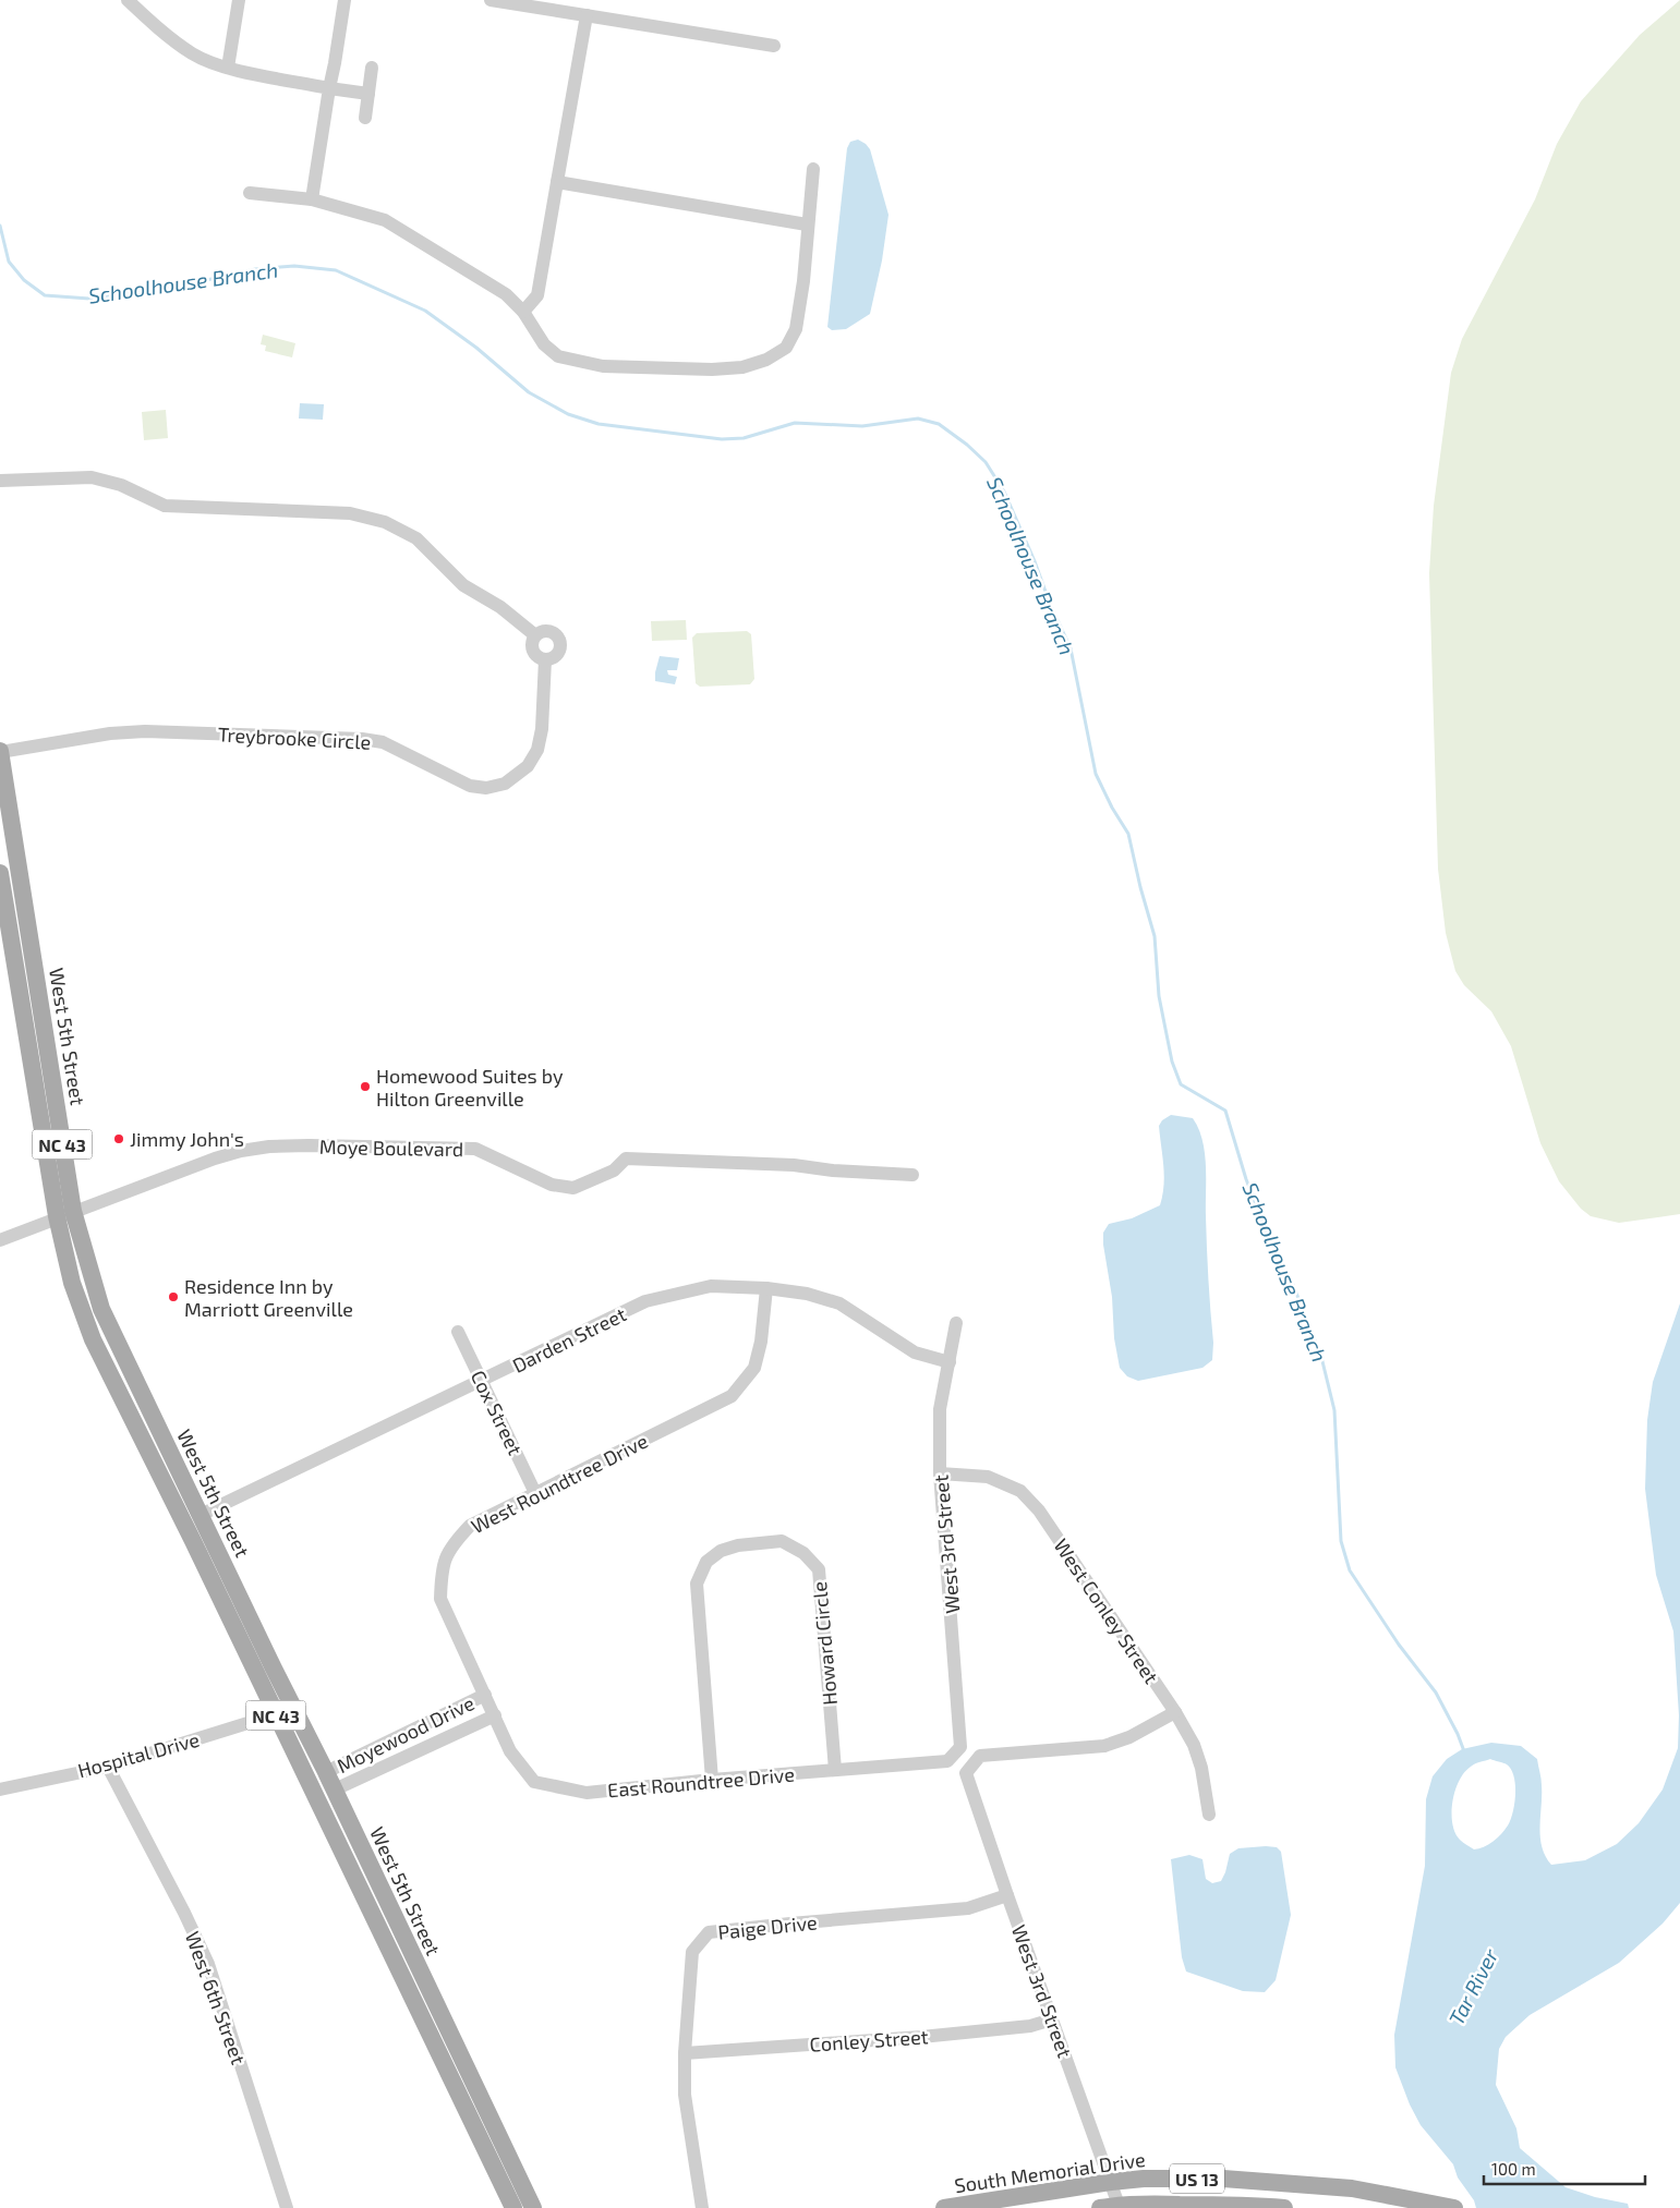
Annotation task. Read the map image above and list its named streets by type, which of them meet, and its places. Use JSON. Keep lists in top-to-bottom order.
{
  "streets": {
    "main road": [
      "West 5th Street",
      "NC 43",
      "South Memorial Drive",
      "US 13"
    ],
    "street": [
      "Treybrooke Circle",
      "Moye Boulevard",
      "Darden Street",
      "Cox Street",
      "West Roundtree Drive",
      "West 3rd Street",
      "West Conley Street",
      "Howard Circle",
      "Moyewood Drive",
      "Hospital Drive",
      "East Roundtree Drive",
      "Paige Drive",
      "West 6th Street",
      "Conley Street"
    ]
  },
  "crossings": [
    ["Treybrooke Circle", "West 5th Street"],
    ["West 5th Street", "Moye Boulevard"],
    ["West 5th Street", "Darden Street"],
    ["West 5th Street", "Moyewood Drive"],
    ["West 5th Street", "Hospital Drive"],
    ["Darden Street", "Cox Street"],
    ["Darden Street", "West Roundtree Drive"],
    ["Darden Street", "West 3rd Street"],
    ["Cox Street", "West Roundtree Drive"],
    ["West Roundtree Drive", "Moyewood Drive"],
    ["West Roundtree Drive", "East Roundtree Drive"],
    ["West 3rd Street", "West Conley Street"],
    ["West 3rd Street", "East Roundtree Drive"],
    ["West 3rd Street", "Paige Drive"],
    ["West 3rd Street", "Conley Street"],
    ["West 3rd Street", "South Memorial Drive"],
    ["West 3rd Street", "US 13"],
    ["Howard Circle", "East Roundtree Drive"],
    ["Moyewood Drive", "East Roundtree Drive"],
    ["Hospital Drive", "West 6th Street"],
    ["Paige Drive", "Conley Street"]
  ],
  "water": ["Schoolhouse Branch", "Tar River"],
  "places": ["Homewood Suites by Hilton Greenville", "Jimmy John's", "Residence Inn by Marriott Greenville"],
  "scale_bar": "100 m"
}
